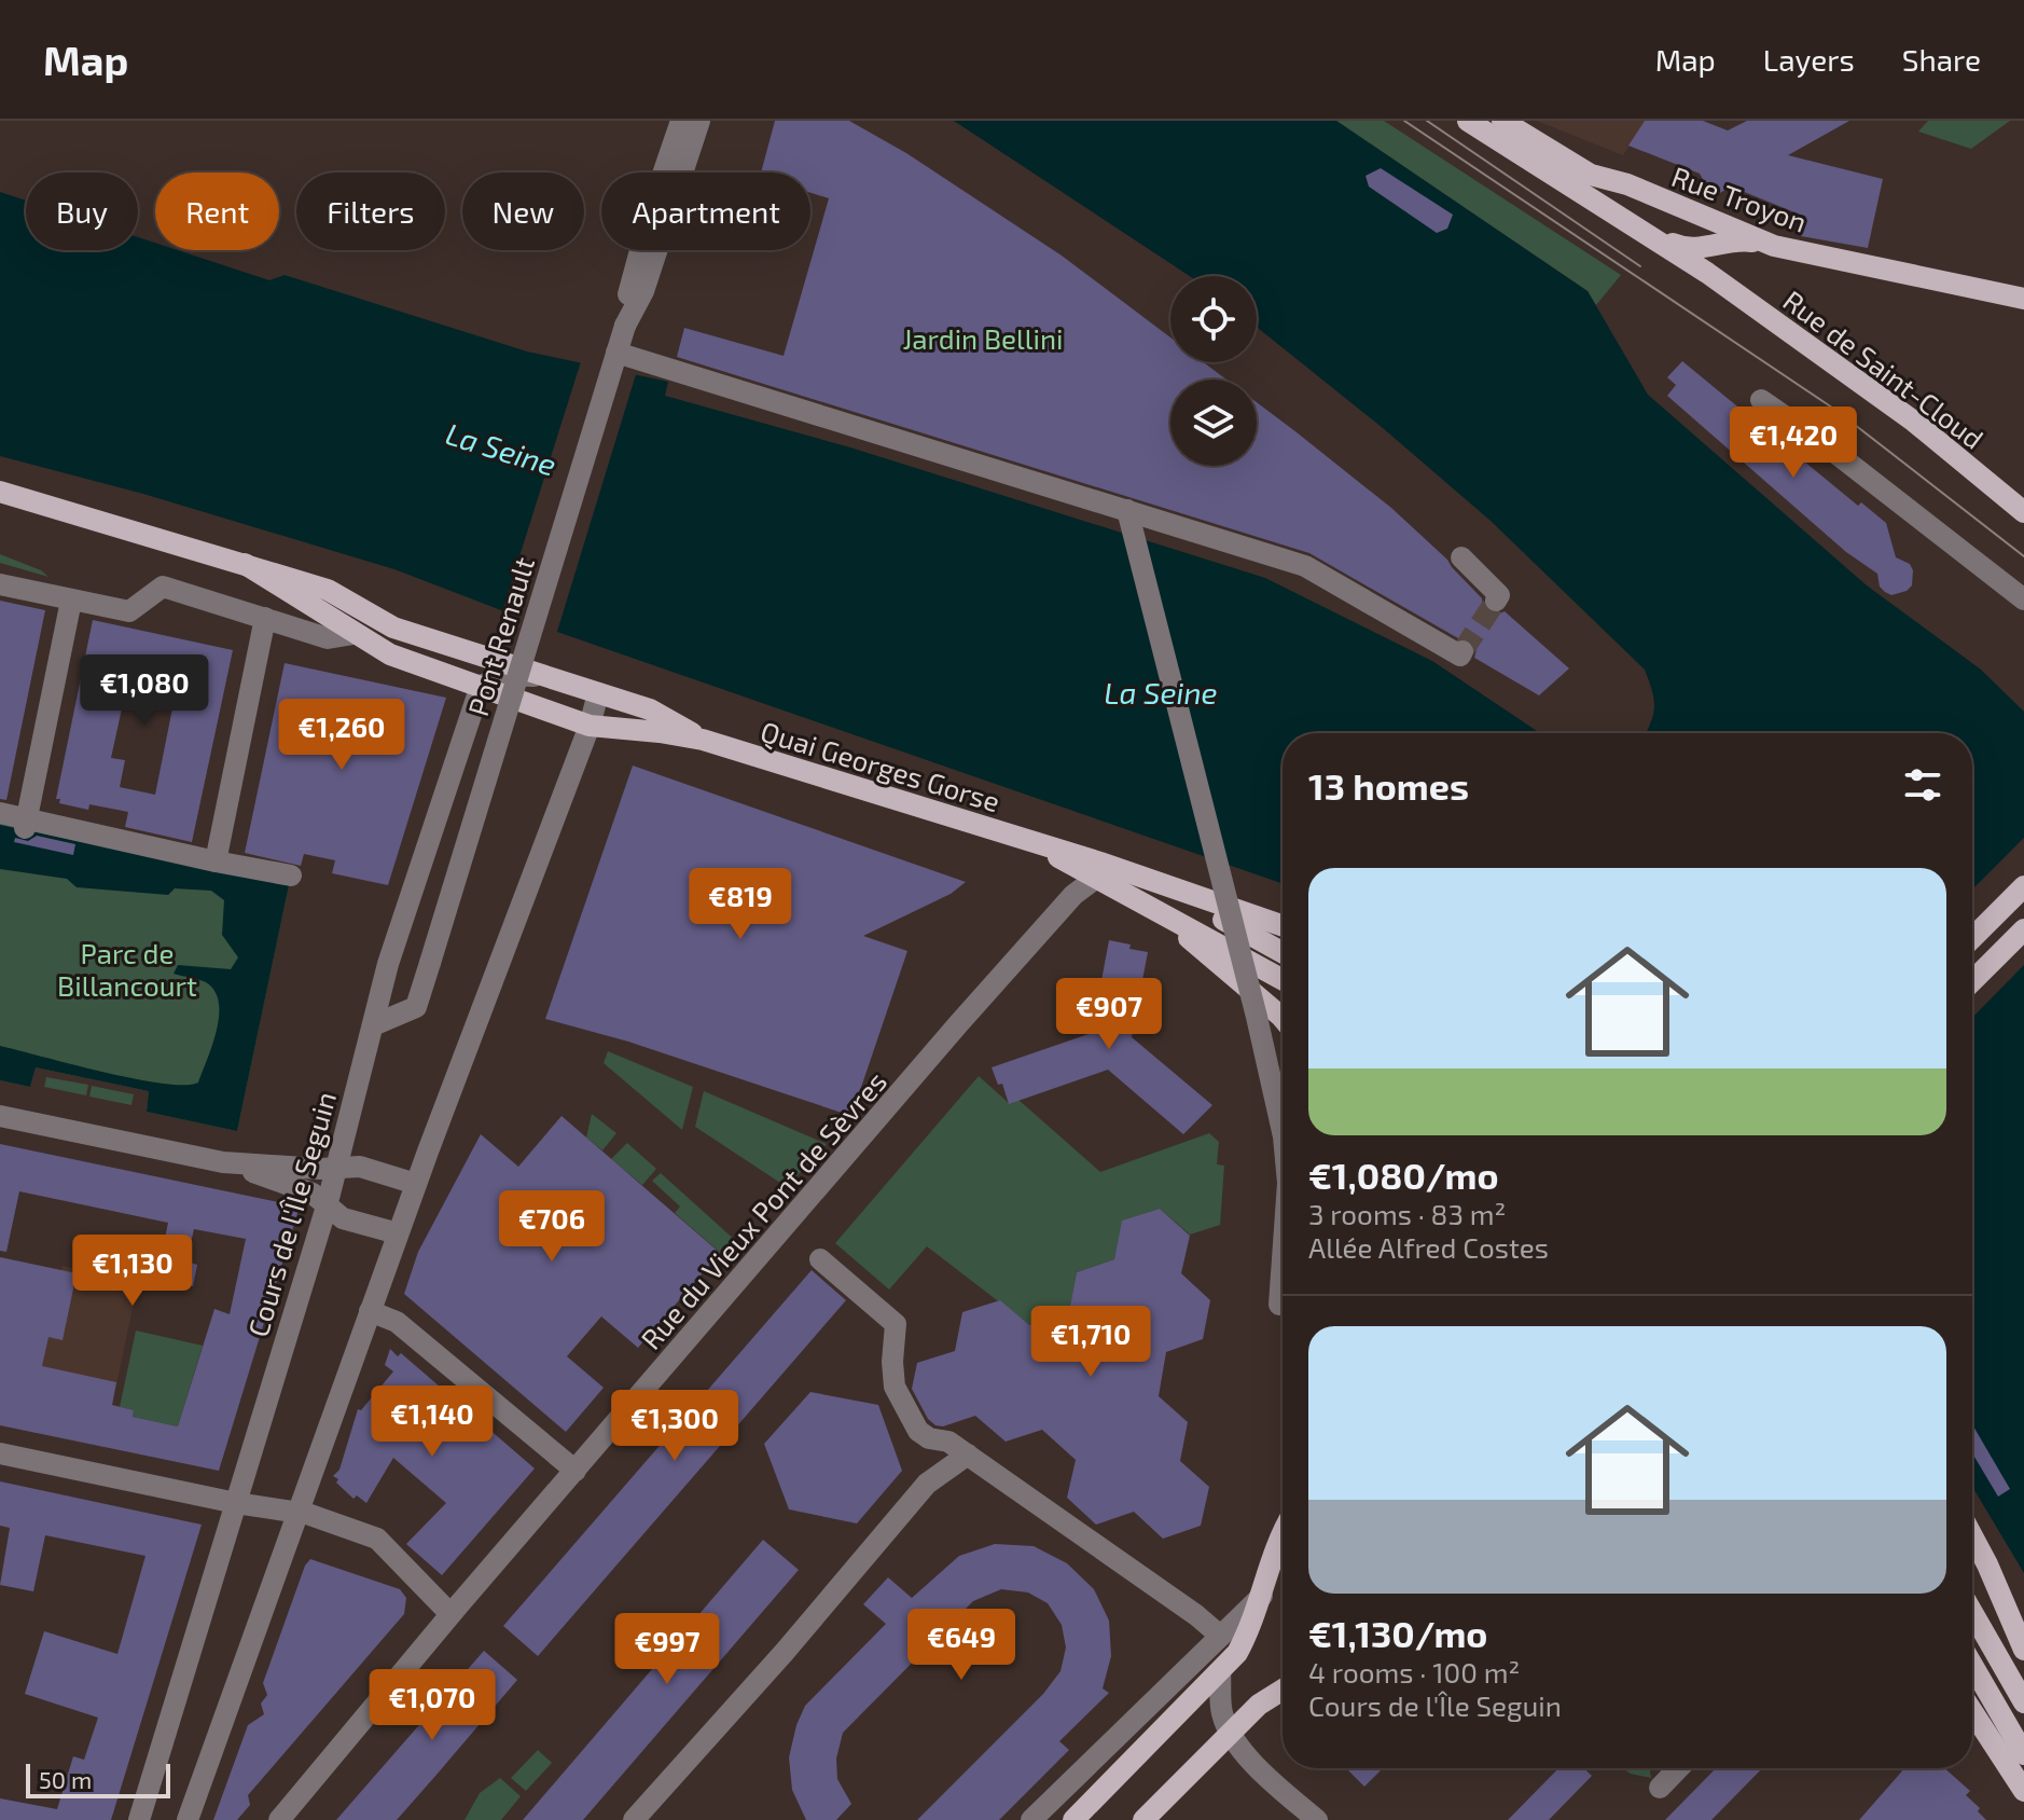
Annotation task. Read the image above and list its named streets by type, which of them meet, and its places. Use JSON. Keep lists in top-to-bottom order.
{
  "streets": {
    "main road": ["Rue Troyon", "Rue de Saint-Cloud", "Quai Georges Gorse"],
    "street": ["Pont Renault", "Rue du Vieux Pont de Sèvres", "Cours de l'Île Seguin"]
  },
  "crossings": [
    ["Pont Renault", "Cours de l'Île Seguin"],
    ["Quai Georges Gorse", "Rue du Vieux Pont de Sèvres"],
    ["Quai Georges Gorse", "Cours de l'Île Seguin"]
  ],
  "water": ["La Seine"],
  "parks": ["Jardin Bellini", "Parc de Billancourt"],
  "scale_bar": "50 m",
  "page": {
    "header": "Map",
    "nav": ["Map", "Layers", "Share"],
    "chip": [
      "Buy",
      "Rent",
      "Filters",
      "New",
      "Apartment"
    ],
    "price": [
      "€1,420",
      "€1,080",
      "€1,260",
      "€819",
      "€907",
      "€706",
      "€1,130",
      "€1,710",
      "€1,140",
      "€1,300",
      "€649",
      "€997",
      "€1,070"
    ],
    "heading": "13 homes",
    "list": [
      {
        "name": "€1,080/mo",
        "note": "3 rooms · 83 m² · Allée Alfred Costes"
      },
      {
        "name": "€1,130/mo",
        "note": "4 rooms · 100 m² · Cours de l'Île Seguin"
      }
    ],
    "scale": "50 m"
  }
}
